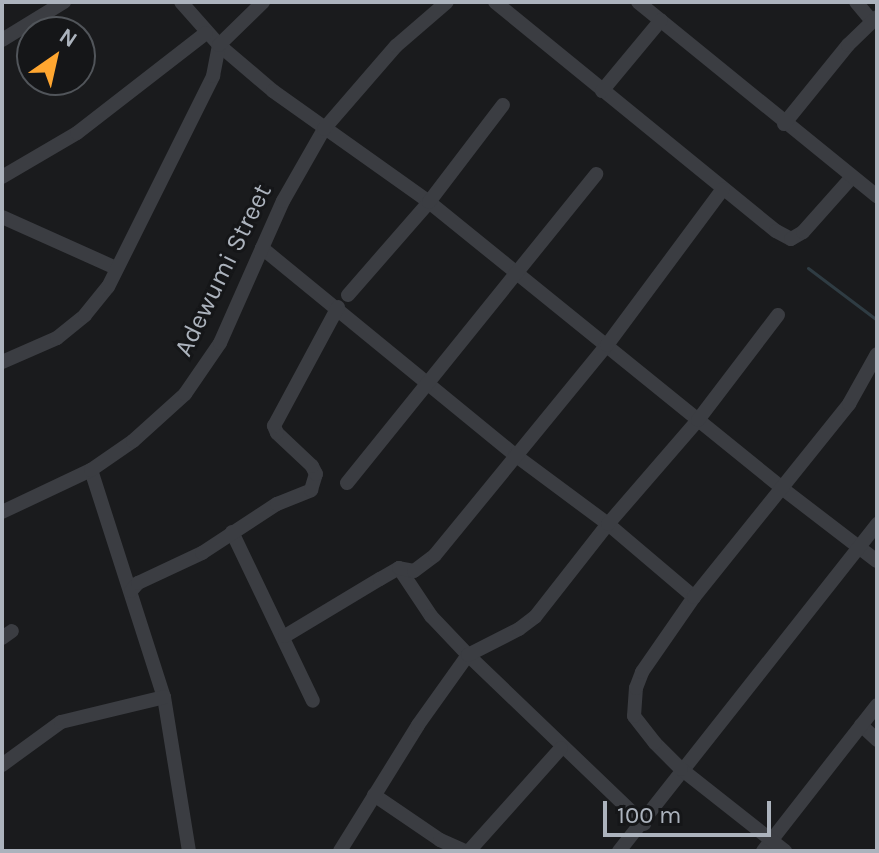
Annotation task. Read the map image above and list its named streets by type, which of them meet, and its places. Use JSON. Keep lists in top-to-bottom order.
{
  "streets": {
    "street": ["Adewumi Street"]
  },
  "scale_bar": "100 m",
  "north": "top right"
}
